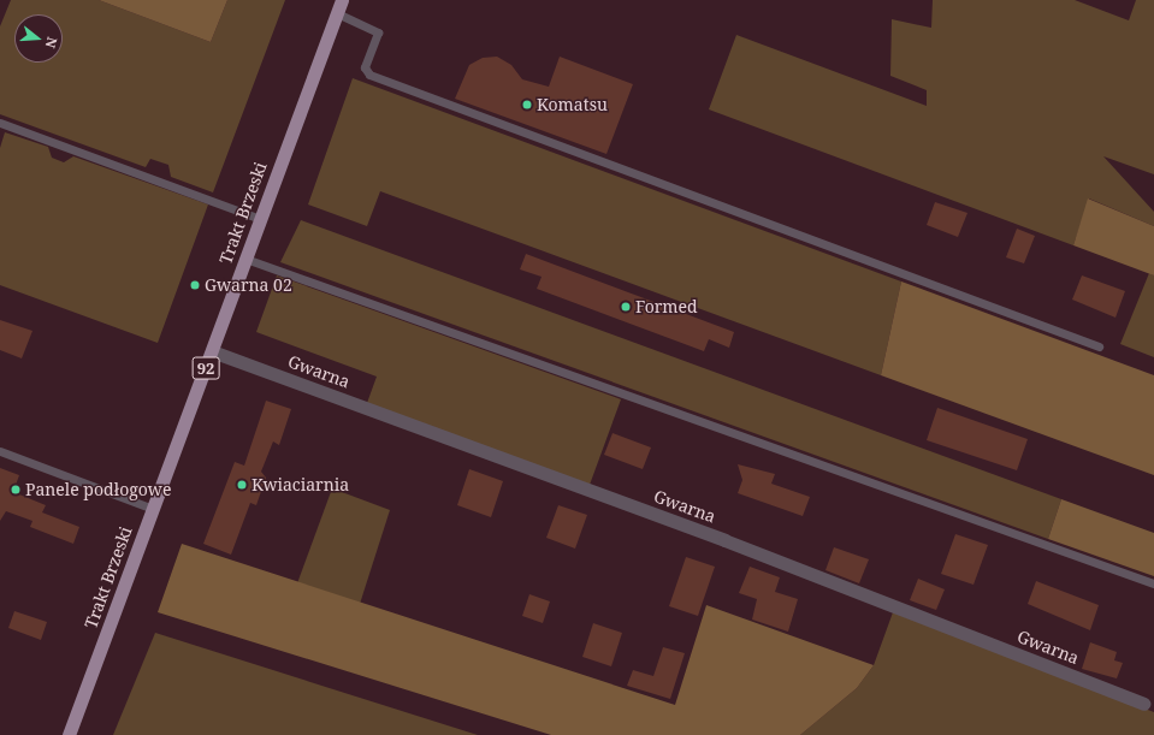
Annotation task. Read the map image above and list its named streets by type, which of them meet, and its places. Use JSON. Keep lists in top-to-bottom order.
{
  "streets": {
    "main road": ["Trakt Brzeski", "92"],
    "street": ["Gwarna"]
  },
  "crossings": [
    ["Trakt Brzeski", "Gwarna"]
  ],
  "places": [
    "Komatsu",
    "Gwarna 02",
    "Formed",
    "Kwiaciarnia",
    "Panele podłogowe"
  ],
  "north": "right"
}
